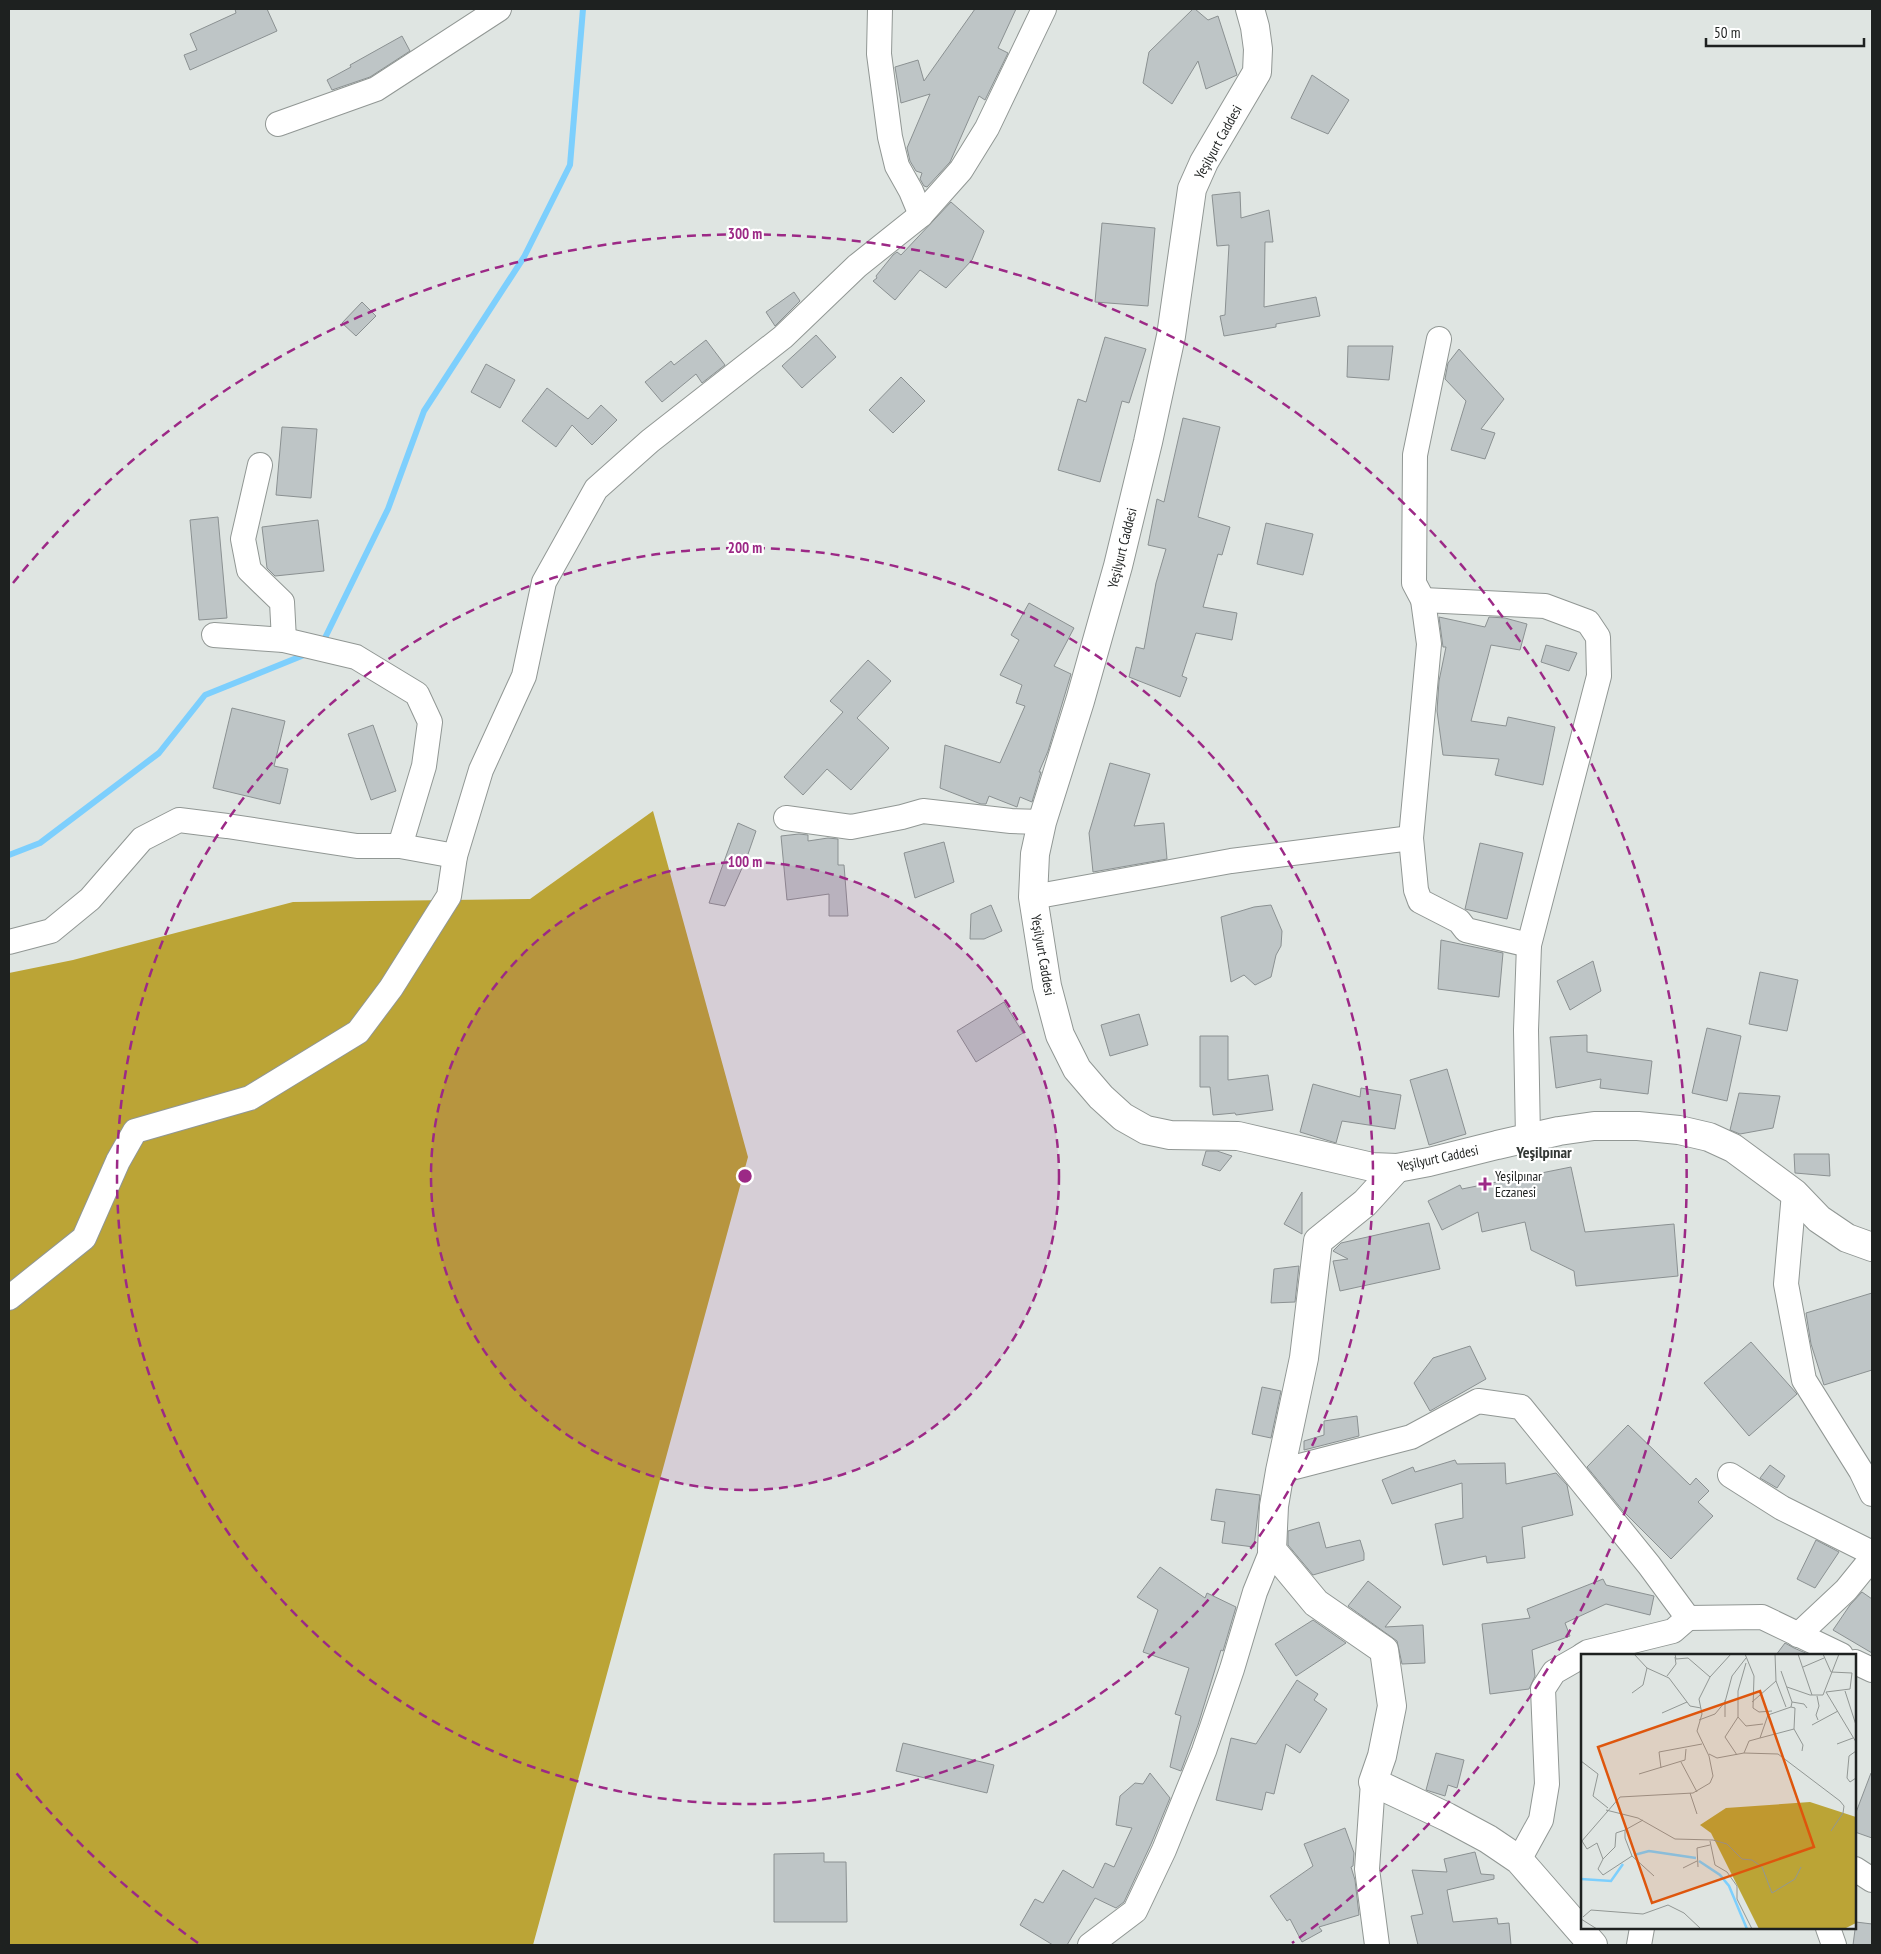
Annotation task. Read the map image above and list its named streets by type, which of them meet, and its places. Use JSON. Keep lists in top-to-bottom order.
{
  "streets": {
    "main road": ["Yeşilyurt Caddesi"]
  },
  "districts": ["Yeşilpınar"],
  "places": {
    "health": ["Yeşilpınar Eczanesi"]
  },
  "scale_bar": "50 m",
  "rings": ["300 m", "200 m", "100 m"]
}
